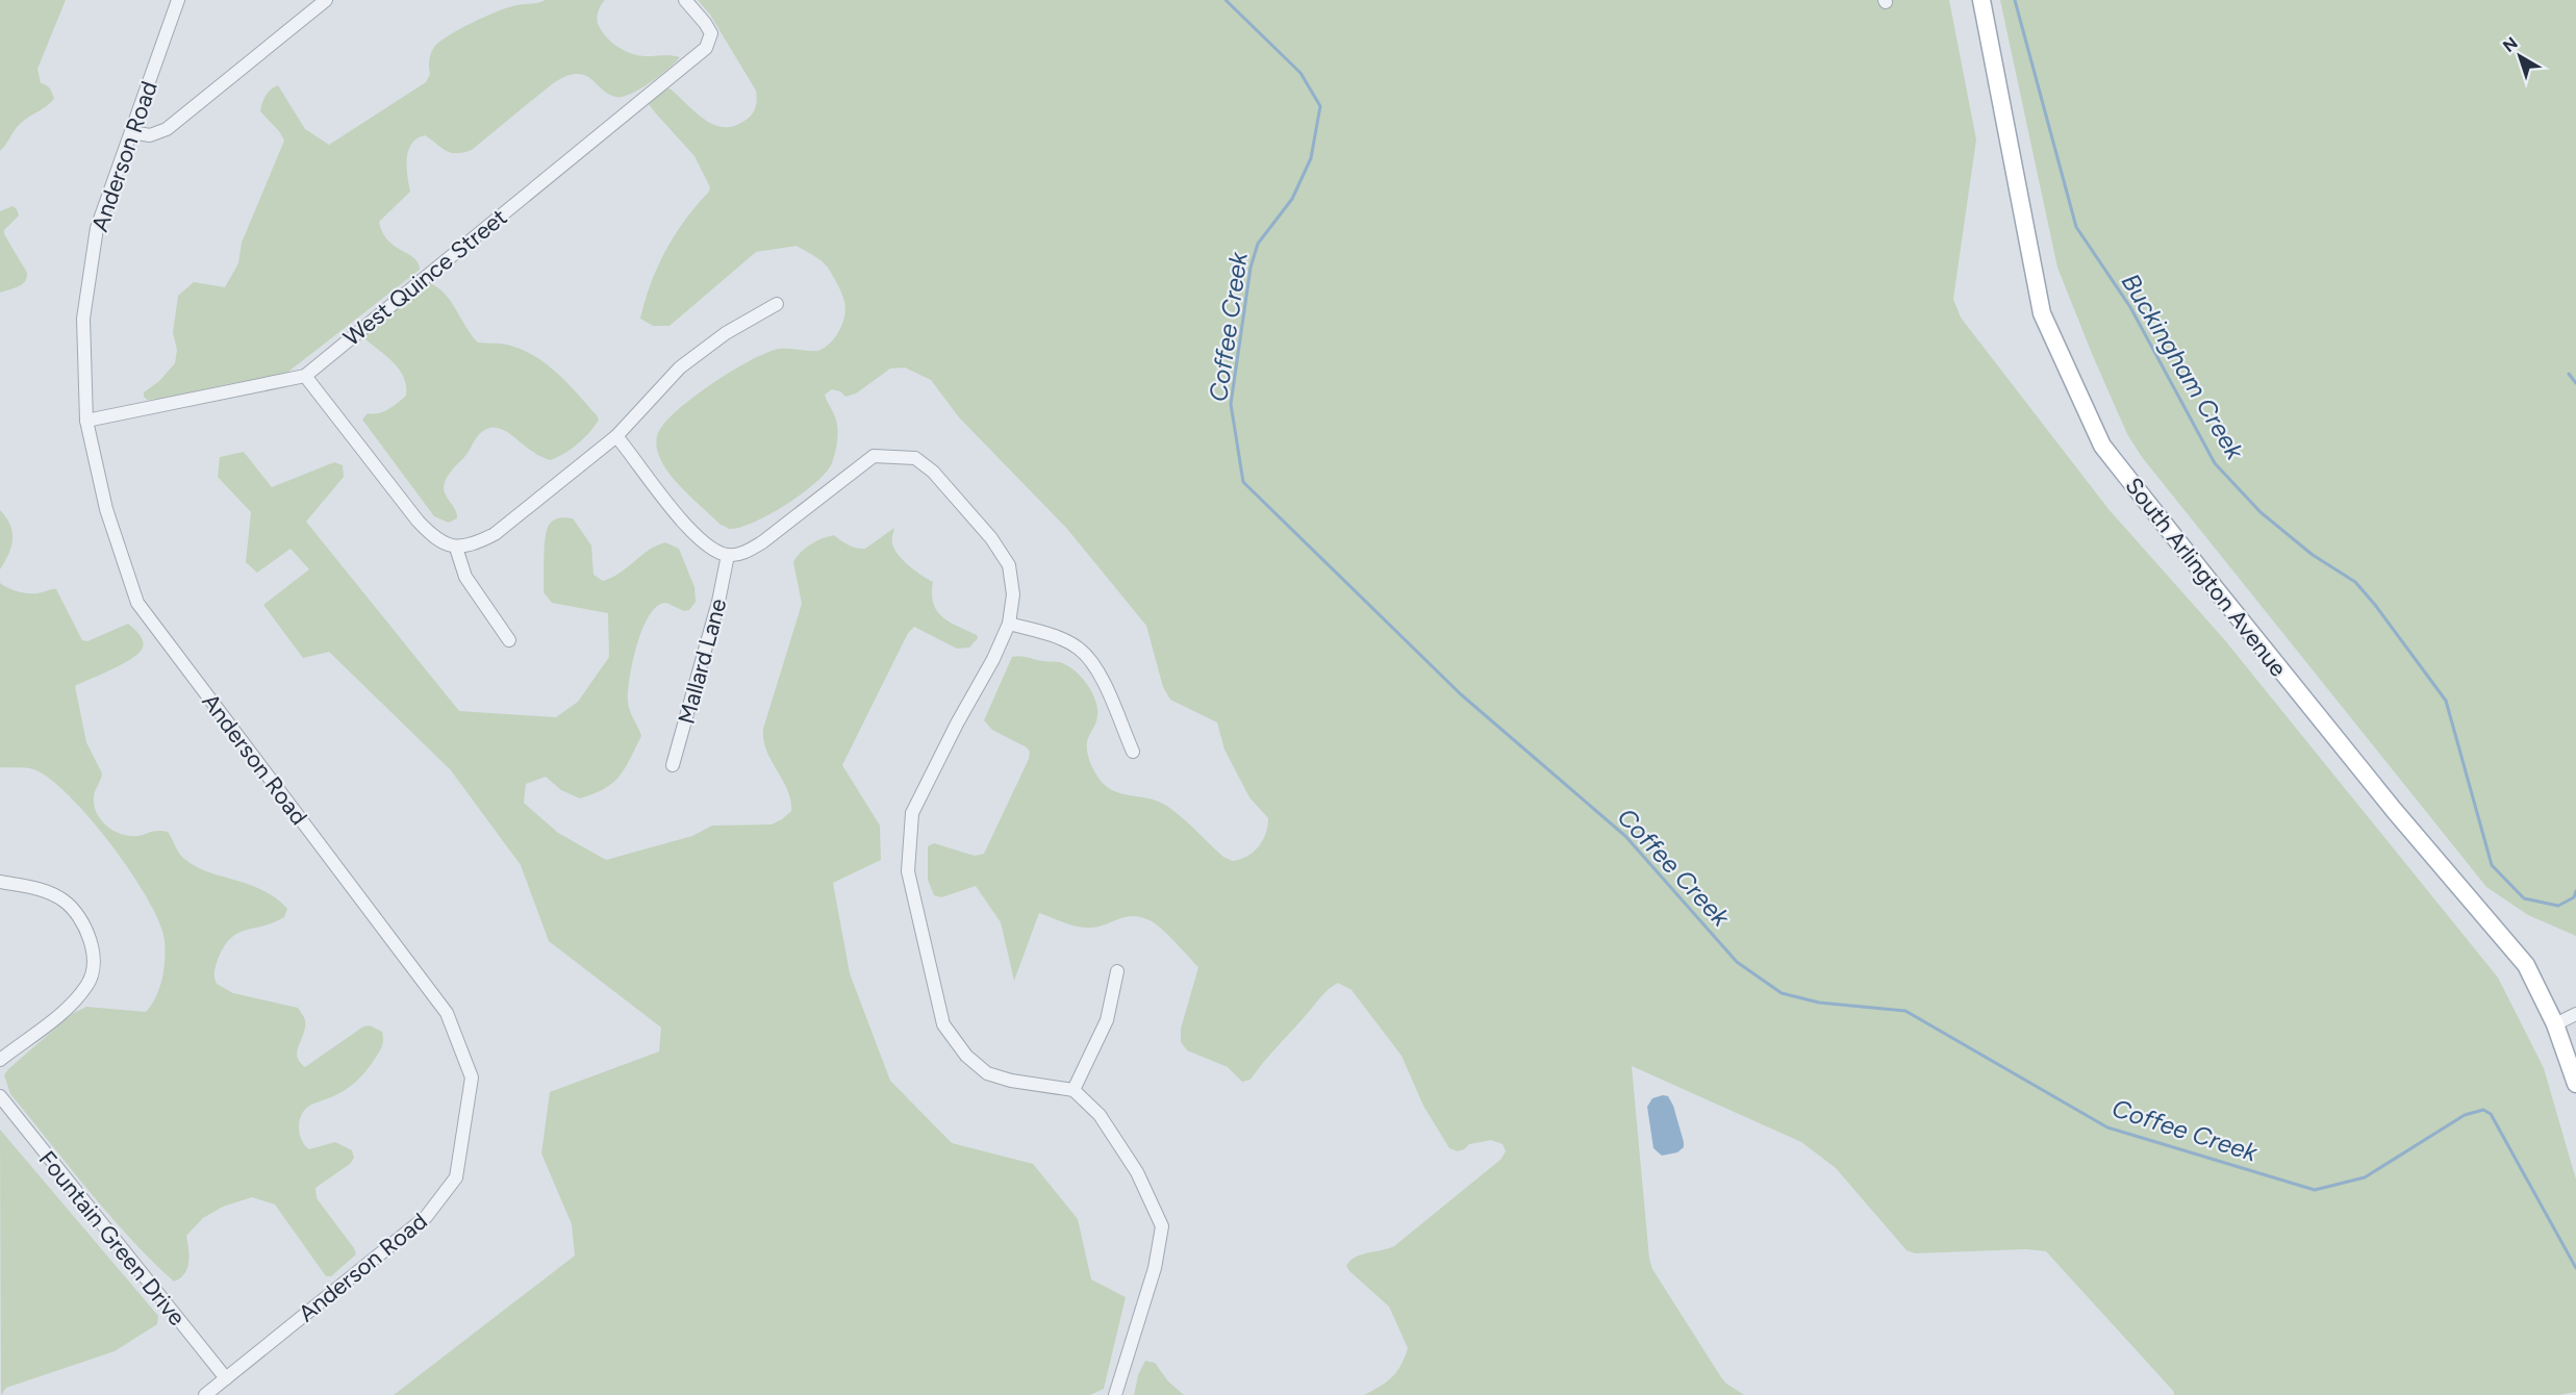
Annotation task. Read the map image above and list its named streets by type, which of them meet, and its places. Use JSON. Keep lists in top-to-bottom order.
{
  "streets": {
    "main road": ["South Arlington Avenue"],
    "street": [
      "Anderson Road",
      "West Quince Street",
      "Mallard Lane",
      "Fountain Green Drive"
    ]
  },
  "crossings": [
    ["Anderson Road", "West Quince Street"],
    ["Anderson Road", "Fountain Green Drive"]
  ],
  "water": ["Coffee Creek", "Buckingham Creek"],
  "north": "top left"
}
